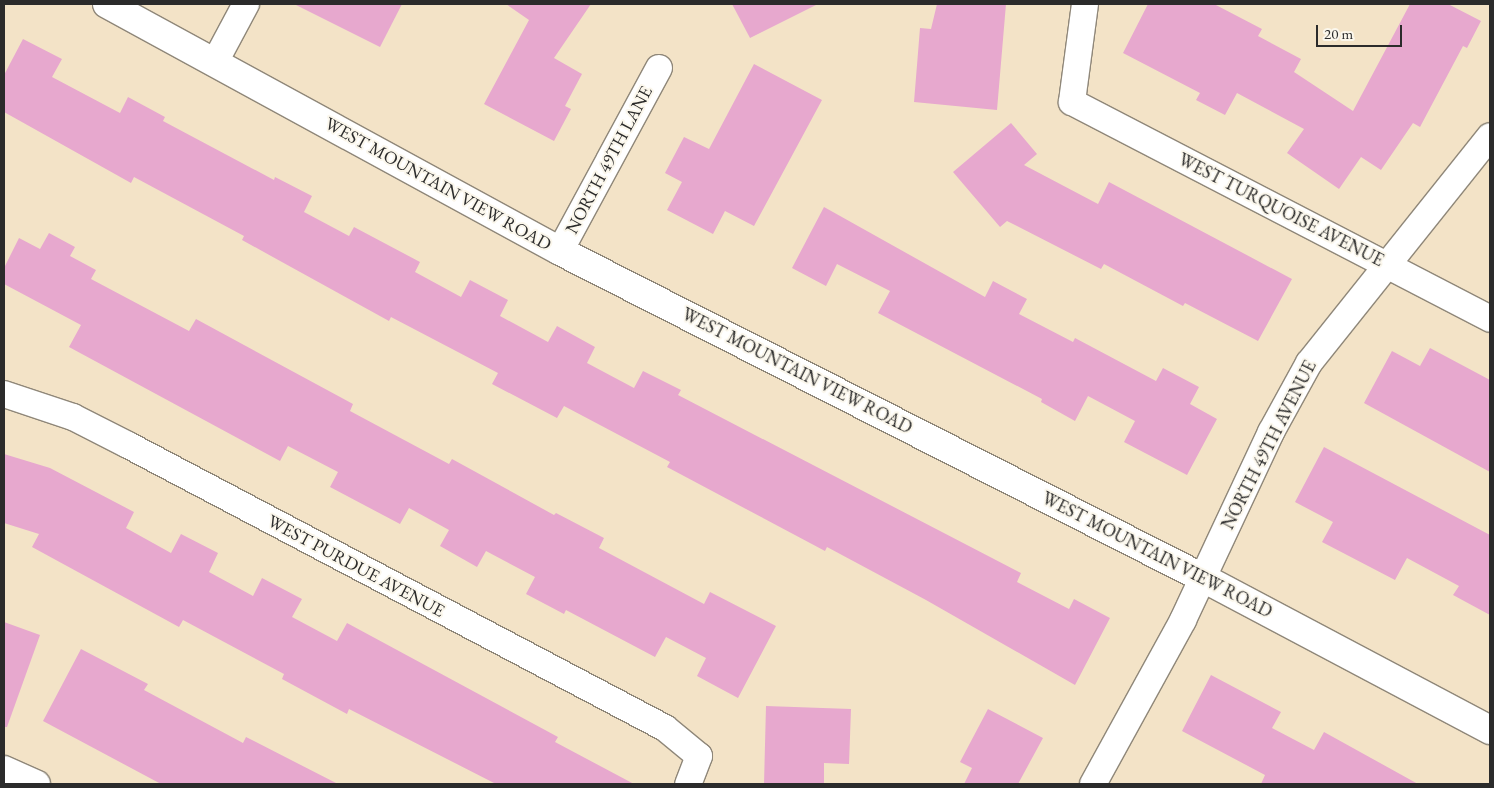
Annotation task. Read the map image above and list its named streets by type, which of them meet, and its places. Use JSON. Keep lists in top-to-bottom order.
{
  "streets": {
    "street": [
      "NORTH 49TH LANE",
      "WEST MOUNTAIN VIEW ROAD",
      "WEST TURQUOISE AVENUE",
      "NORTH 49TH AVENUE",
      "WEST PURDUE AVENUE"
    ]
  },
  "crossings": [
    ["NORTH 49TH LANE", "WEST MOUNTAIN VIEW ROAD"],
    ["WEST MOUNTAIN VIEW ROAD", "NORTH 49TH AVENUE"],
    ["WEST TURQUOISE AVENUE", "NORTH 49TH AVENUE"]
  ],
  "scale_bar": "20 m"
}
